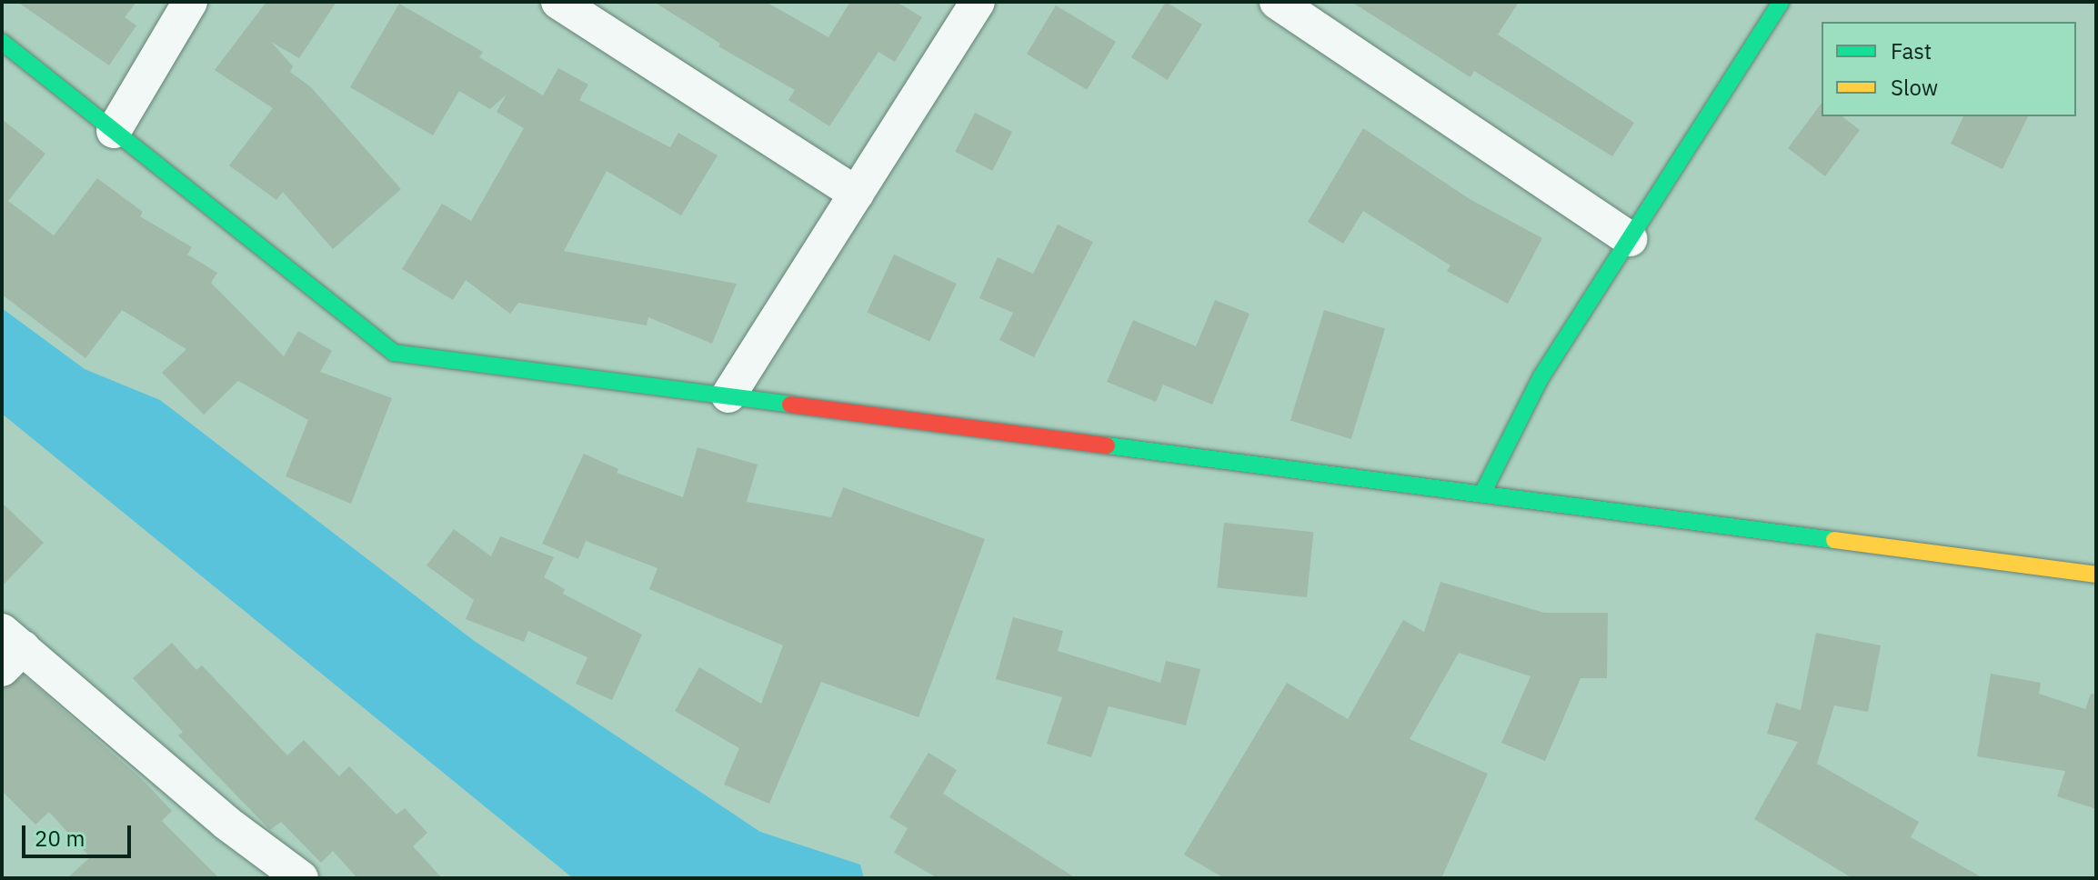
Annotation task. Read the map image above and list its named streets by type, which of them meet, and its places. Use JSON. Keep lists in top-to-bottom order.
{
  "legend": ["Fast", "Slow"],
  "scale_bar": "20 m"
}
